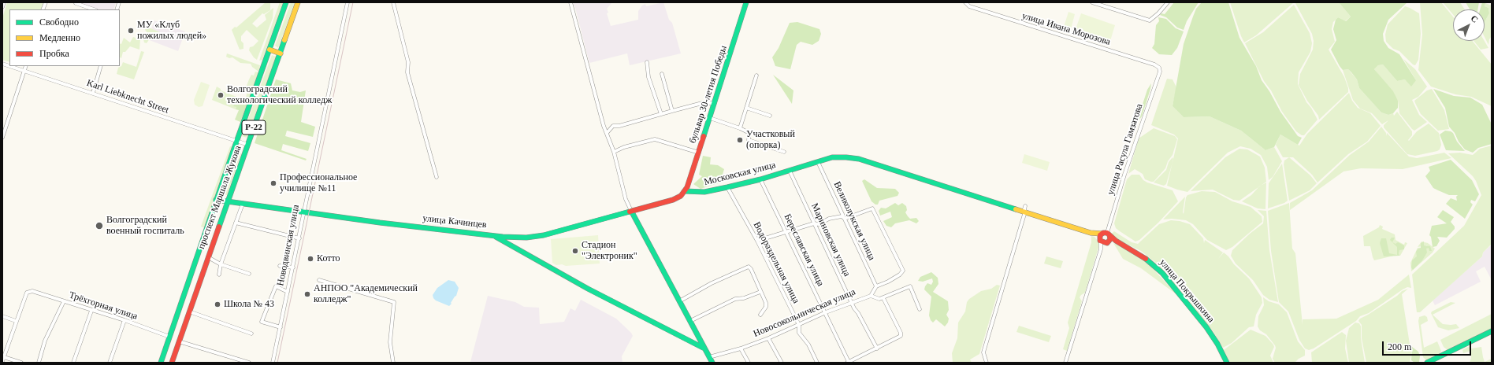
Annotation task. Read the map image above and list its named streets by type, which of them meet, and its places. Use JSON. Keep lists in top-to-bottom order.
{
  "streets": {
    "main road": [
      "бульвар 30-летия Победы",
      "Р-22",
      "Московская улица",
      "проспект Маршала Жукова",
      "улица Качинцев",
      "улица Покрышкина"
    ],
    "street": [
      "улица Ивана Морозова",
      "Karl Liebknecht Street",
      "улица Расула Гамзатова",
      "Великолукская улица",
      "Мариновская улица",
      "Новодвинская улица",
      "Береславская улица",
      "Водораздельная улица",
      "Трёхгорная улица",
      "Новосокольническая улица"
    ]
  },
  "crossings": [
    ["улица Ивана Морозова", "улица Расула Гамзатова"],
    ["бульвар 30-летия Победы", "Московская улица"],
    ["Karl Liebknecht Street", "проспект Маршала Жукова"],
    ["улица Расула Гамзатова", "улица Покрышкина"],
    ["Московская улица", "Великолукская улица"],
    ["Московская улица", "Мариновская улица"],
    ["Московская улица", "Береславская улица"],
    ["Московская улица", "Водораздельная улица"],
    ["проспект Маршала Жукова", "улица Качинцев"],
    ["проспект Маршала Жукова", "Трёхгорная улица"],
    ["Великолукская улица", "Новосокольническая улица"],
    ["улица Качинцев", "Новодвинская улица"],
    ["улица Качинцев", "Новосокольническая улица"],
    ["Мариновская улица", "Новосокольническая улица"],
    ["Береславская улица", "Новосокольническая улица"],
    ["Водораздельная улица", "Новосокольническая улица"]
  ],
  "places": [
    "МУ «Клуб пожилых людей»",
    "Волгоградский технологический колледж",
    "Участковый (опорка)",
    "Профессиональное училище №11",
    "Волгоградский военный госпиталь",
    "Стадион \"Электроник\"",
    "Котто",
    "АНПОО \"Академический колледж\"",
    "Школа № 43"
  ],
  "legend": ["Свободно", "Медленно", "Пробка"],
  "scale_bar": "200 m",
  "north": "top right"
}
